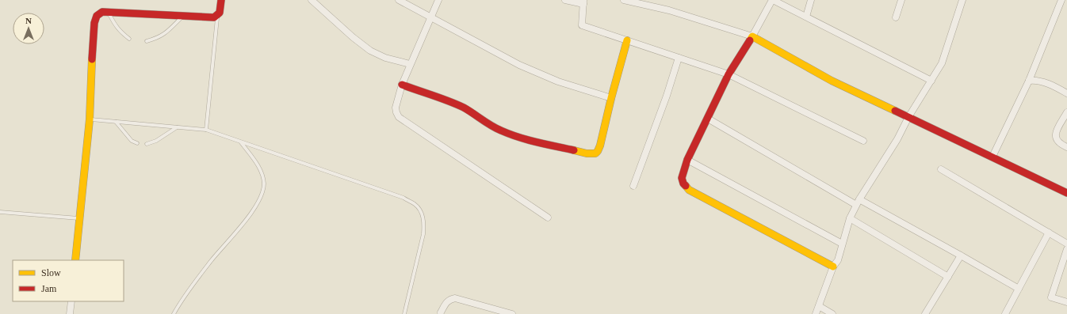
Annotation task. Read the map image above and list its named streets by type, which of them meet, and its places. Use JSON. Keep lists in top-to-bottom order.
{
  "legend": ["Slow", "Jam"],
  "north": "top"
}
